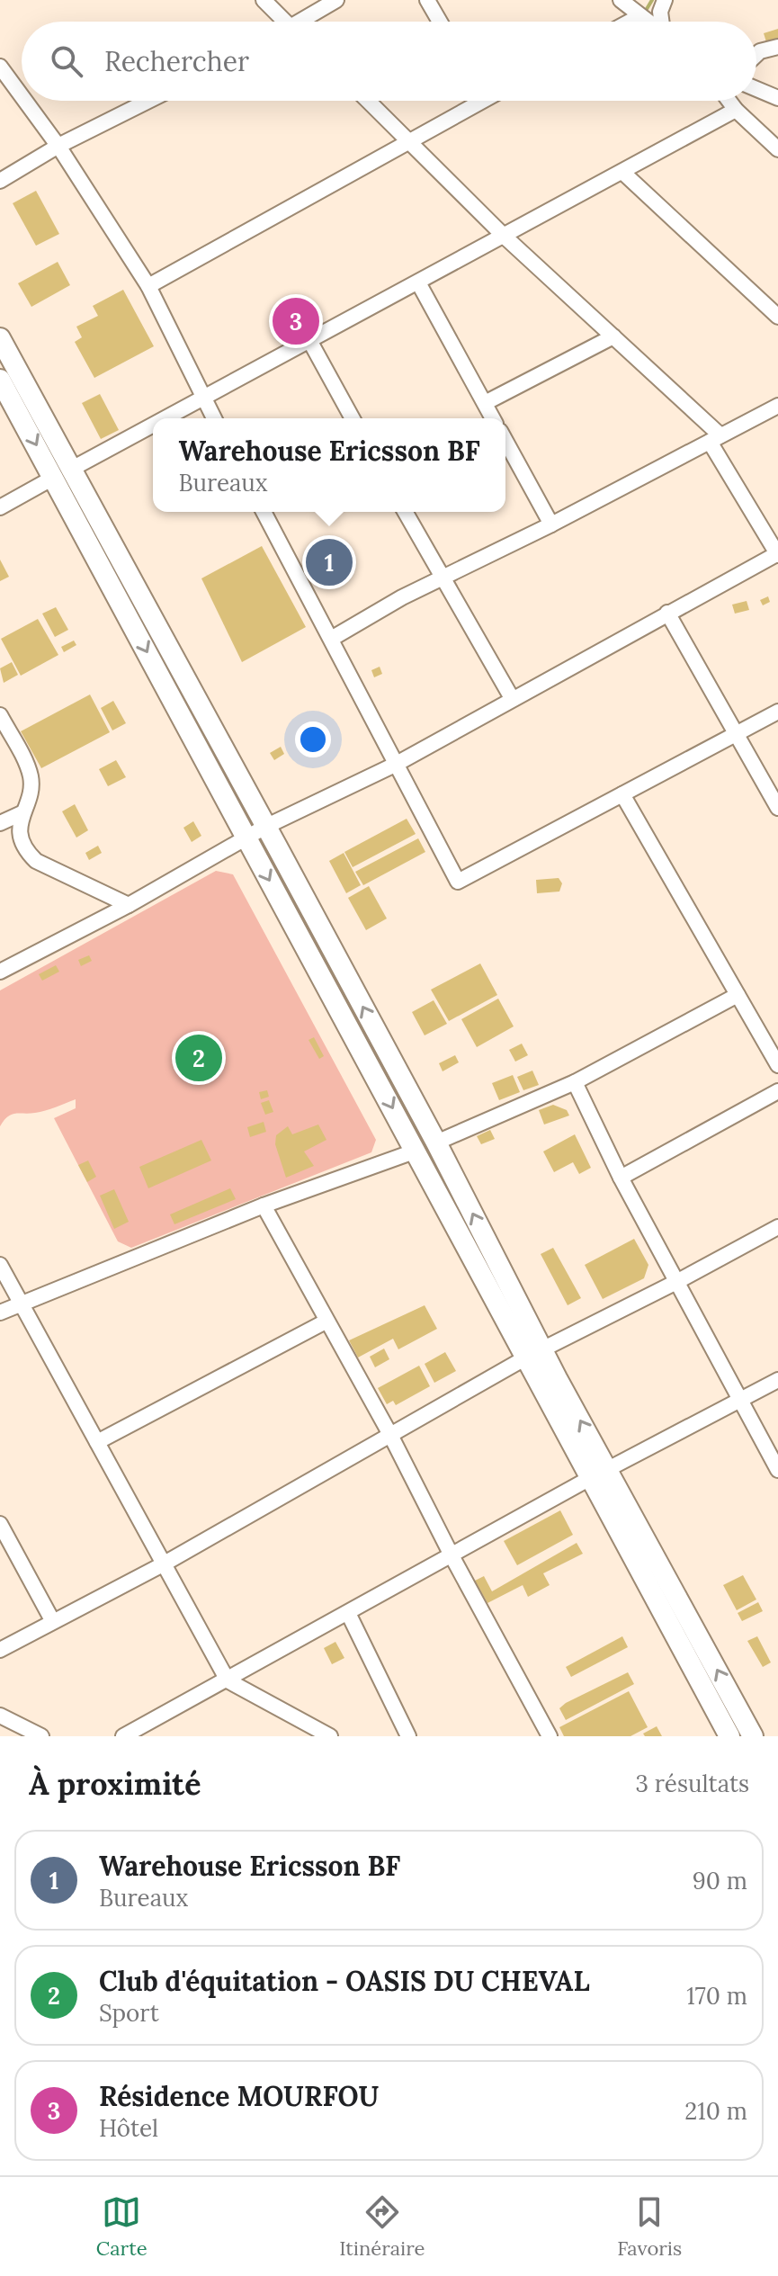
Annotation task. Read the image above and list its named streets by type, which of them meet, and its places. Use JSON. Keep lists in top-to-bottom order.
{
  "page": {
    "search": "Rechercher",
    "pins": ["3", "1", "2"],
    "popup": ["Warehouse Ericsson BF", "Bureaux"],
    "heading": ["À proximité", "3 résultats"],
    "list": [
      {
        "mark": "1",
        "name": "Warehouse Ericsson BF",
        "note": "Bureaux",
        "value": "90 m"
      },
      {
        "mark": "2",
        "name": "Club d'équitation - OASIS DU CHEVAL",
        "note": "Sport",
        "value": "170 m"
      },
      {
        "mark": "3",
        "name": "Résidence MOURFOU",
        "note": "Hôtel",
        "value": "210 m"
      }
    ],
    "nav": ["Carte", "Itinéraire", "Favoris"]
  }
}
